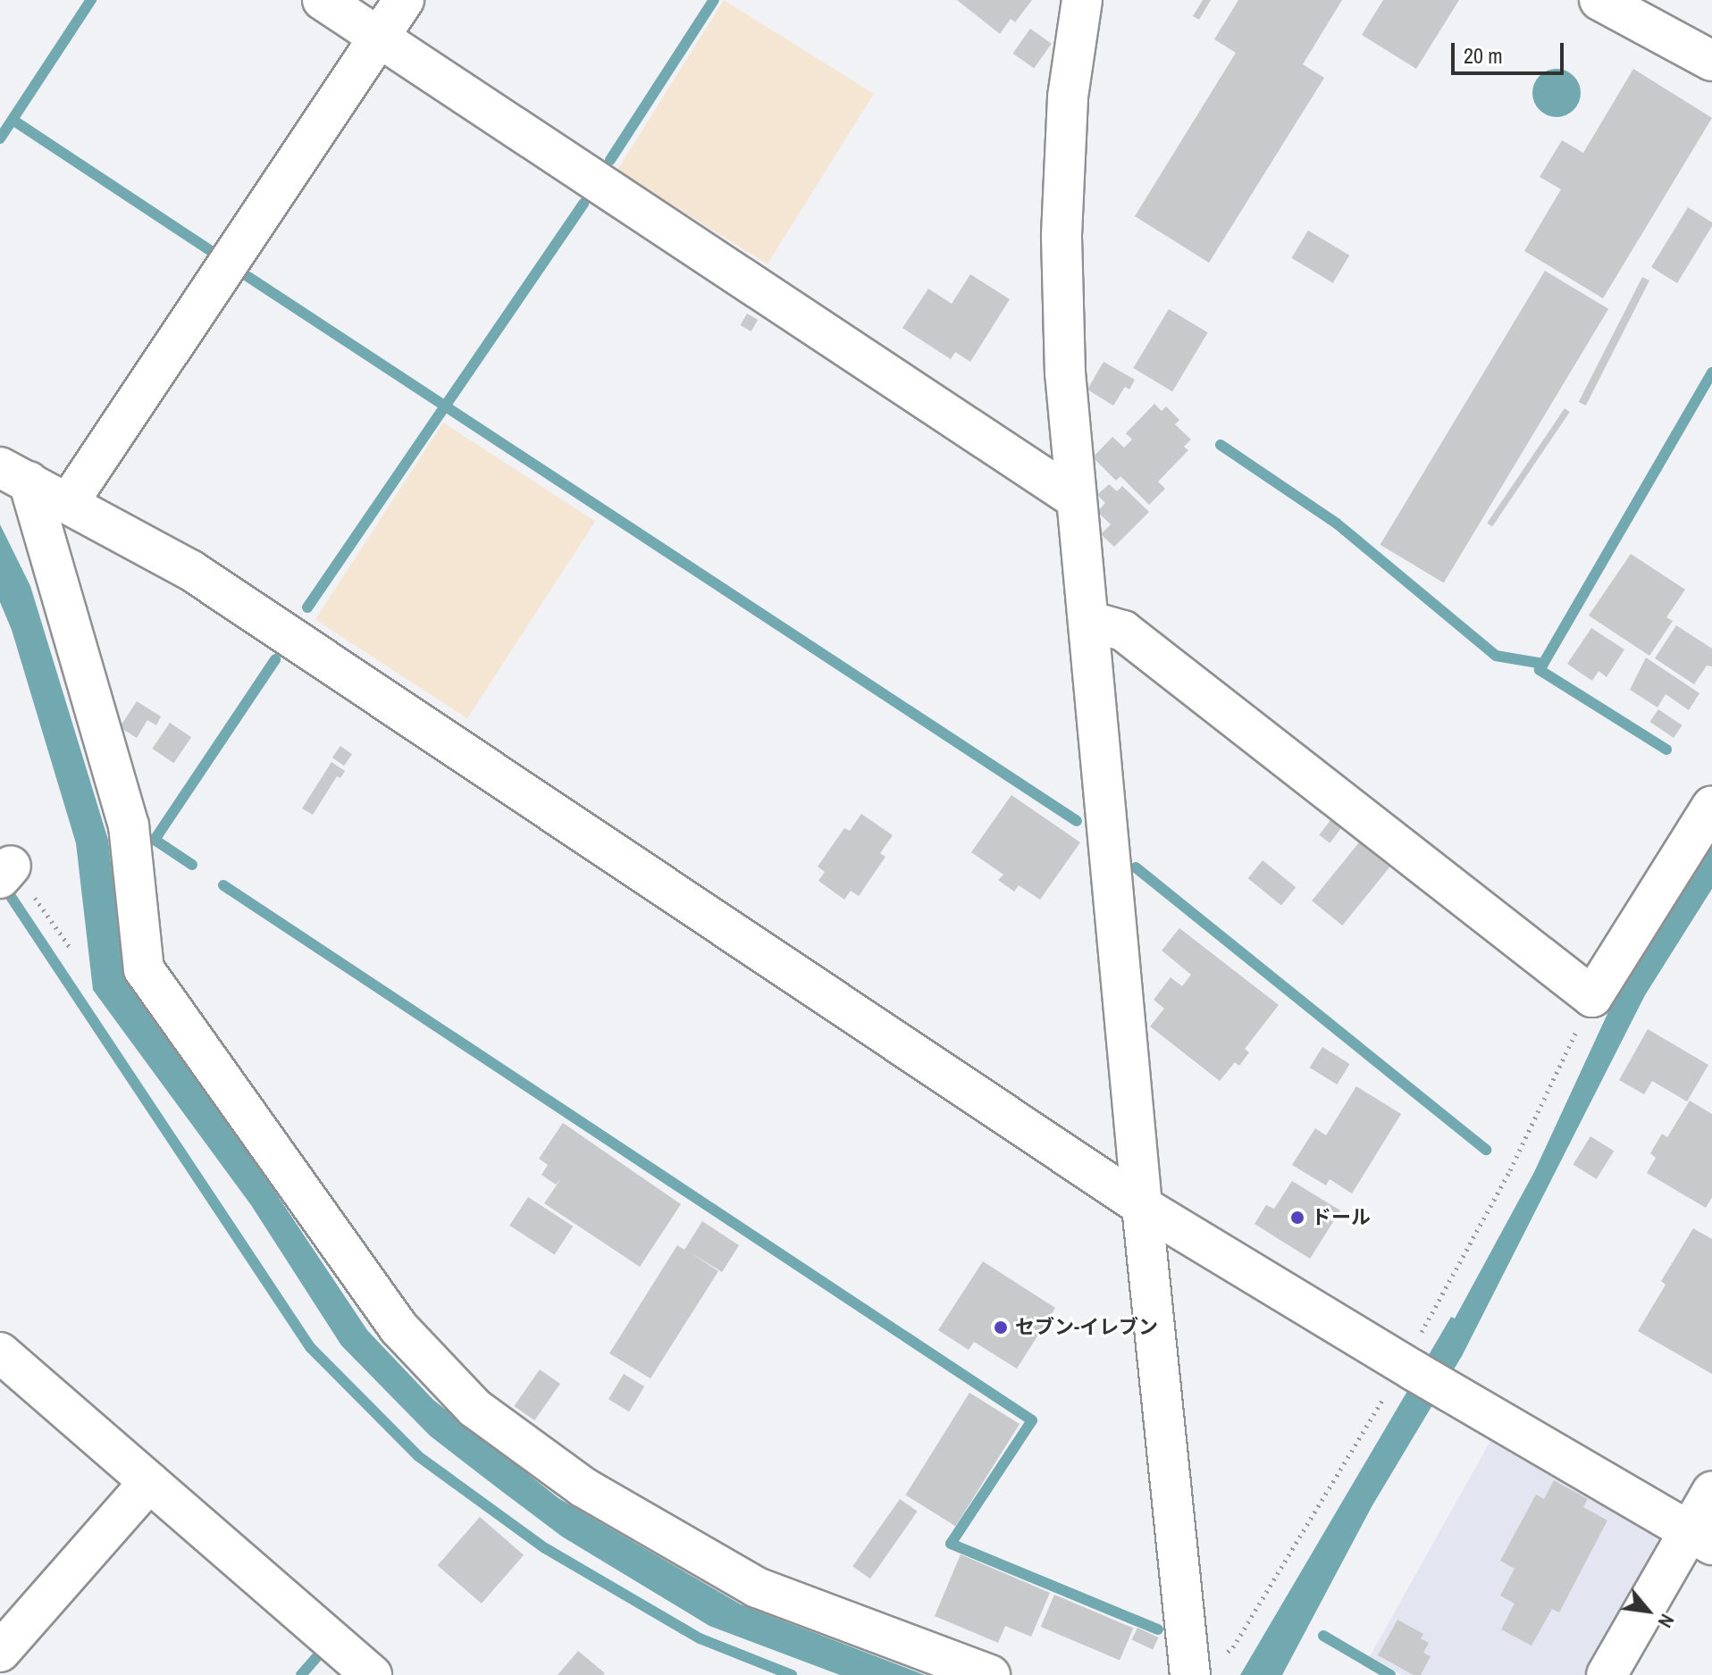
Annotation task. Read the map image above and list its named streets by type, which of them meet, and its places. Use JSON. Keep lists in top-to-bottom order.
{
  "places": ["ドール", "セブン-イレブン"],
  "scale_bar": "20 m",
  "north": "bottom right"
}
